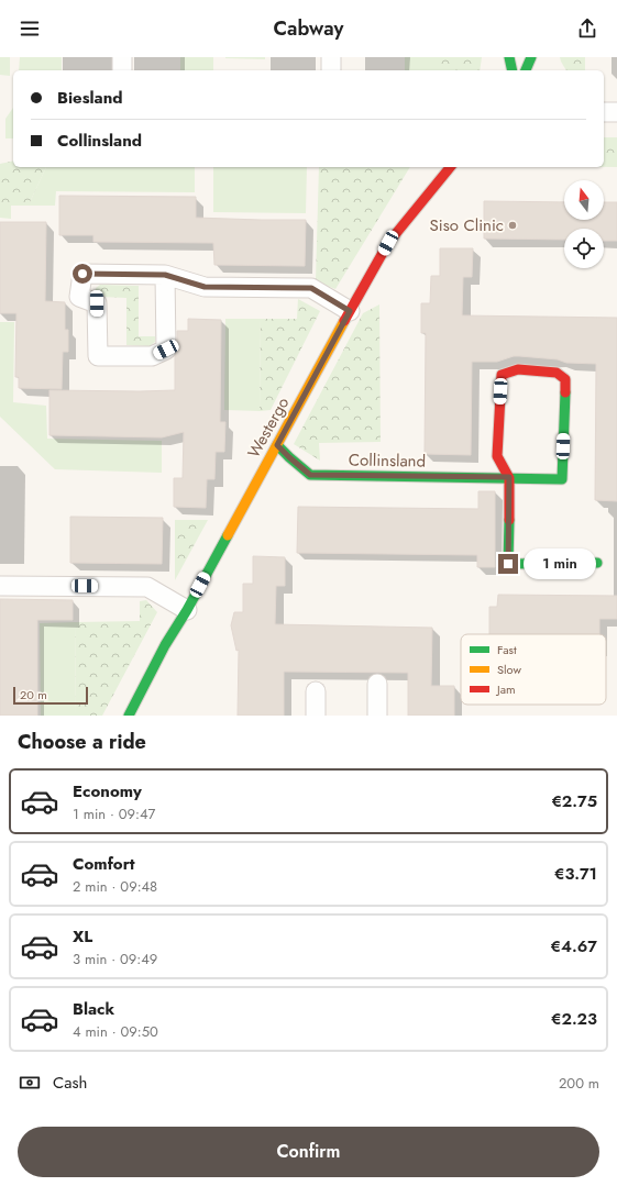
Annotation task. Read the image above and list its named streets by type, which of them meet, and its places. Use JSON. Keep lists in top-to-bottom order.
{
  "streets": {
    "street": ["Westergo", "Collinsland"]
  },
  "crossings": [
    ["Westergo", "Collinsland"]
  ],
  "places": ["Siso Clinic"],
  "legend": ["Fast", "Slow", "Jam"],
  "scale_bar": "20 m",
  "north": "top",
  "page": {
    "header": "Cabway",
    "banner": ["Biesland", "Collinsland"],
    "bubble": "1 min",
    "scale": "20 m",
    "heading": "Choose a ride",
    "list": [
      {
        "name": "Economy",
        "note": "1 min · 09:47",
        "value": "€2.75"
      },
      {
        "name": "Comfort",
        "note": "2 min · 09:48",
        "value": "€3.71"
      },
      {
        "name": "XL",
        "note": "3 min · 09:49",
        "value": "€4.67"
      },
      {
        "name": "Black",
        "note": "4 min · 09:50",
        "value": "€2.23"
      }
    ],
    "pay": ["Cash", "200 m"],
    "buttons": "Confirm"
  }
}
